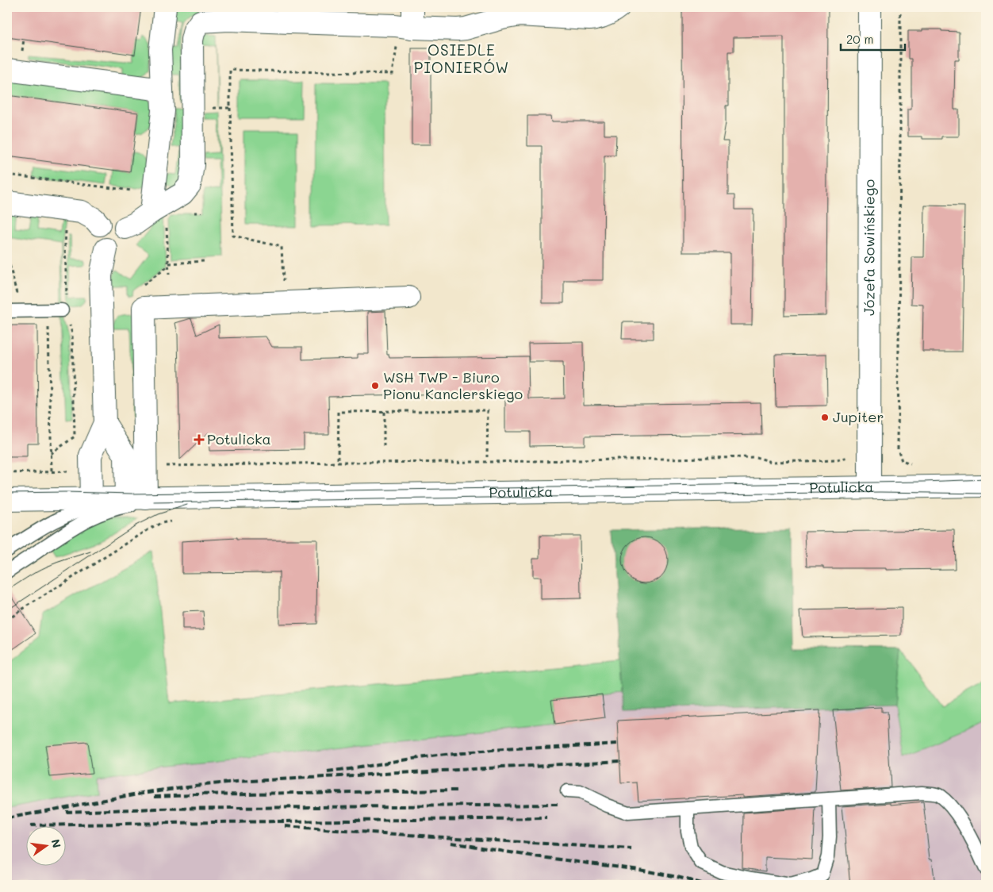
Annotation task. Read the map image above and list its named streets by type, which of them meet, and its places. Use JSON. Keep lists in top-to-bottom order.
{
  "streets": {
    "street": ["Józefa Sowińskiego", "Potulicka"]
  },
  "crossings": [
    ["Józefa Sowińskiego", "Potulicka"]
  ],
  "districts": ["OSIEDLE PIONIERÓW"],
  "places": {
    "other": ["WSH TWP - Biuro Pionu Kanclerskiego", "Jupiter"],
    "health": ["Potulicka"]
  },
  "scale_bar": "20 m",
  "north": "right"
}
